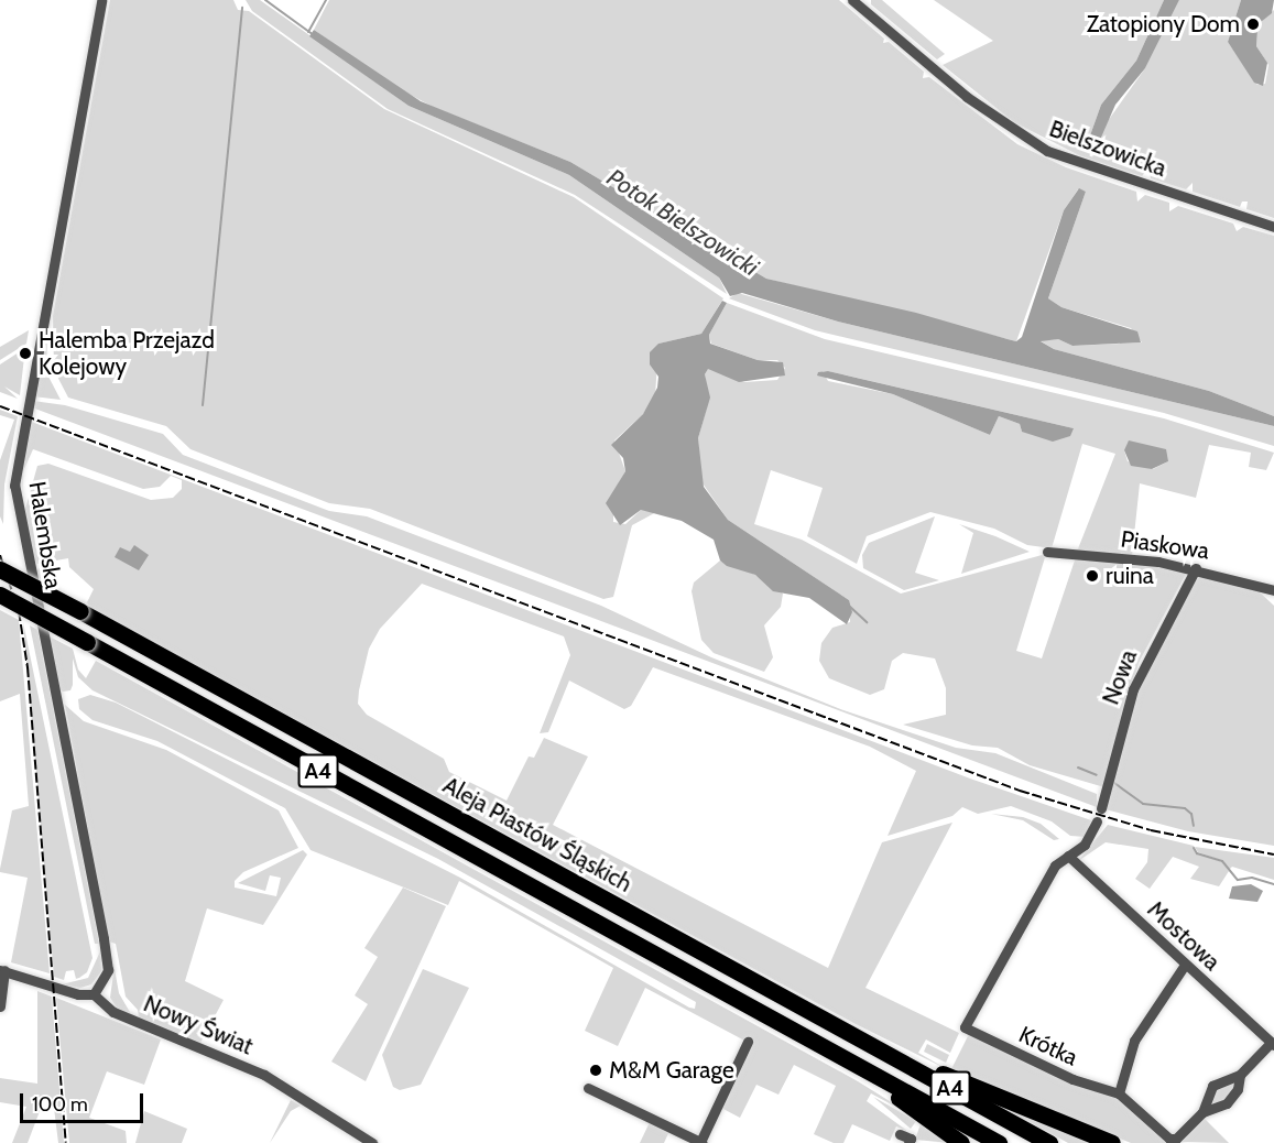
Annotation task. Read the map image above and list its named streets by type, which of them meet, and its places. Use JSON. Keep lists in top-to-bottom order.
{
  "streets": {
    "highway": ["A4", "Aleja Piastów Śląskich"],
    "street": [
      "Bielszowicka",
      "Halembska",
      "Piaskowa",
      "Nowa",
      "Mostowa",
      "Nowy Świat",
      "Krótka"
    ]
  },
  "crossings": [
    ["Halembska", "Nowy Świat"],
    ["Piaskowa", "Nowa"],
    ["Mostowa", "Krótka"]
  ],
  "water": ["Potok Bielszowicki"],
  "places": [
    "Zatopiony Dom",
    "Halemba Przejazd Kolejowy",
    "ruina",
    "M&M Garage"
  ],
  "scale_bar": "100 m"
}
